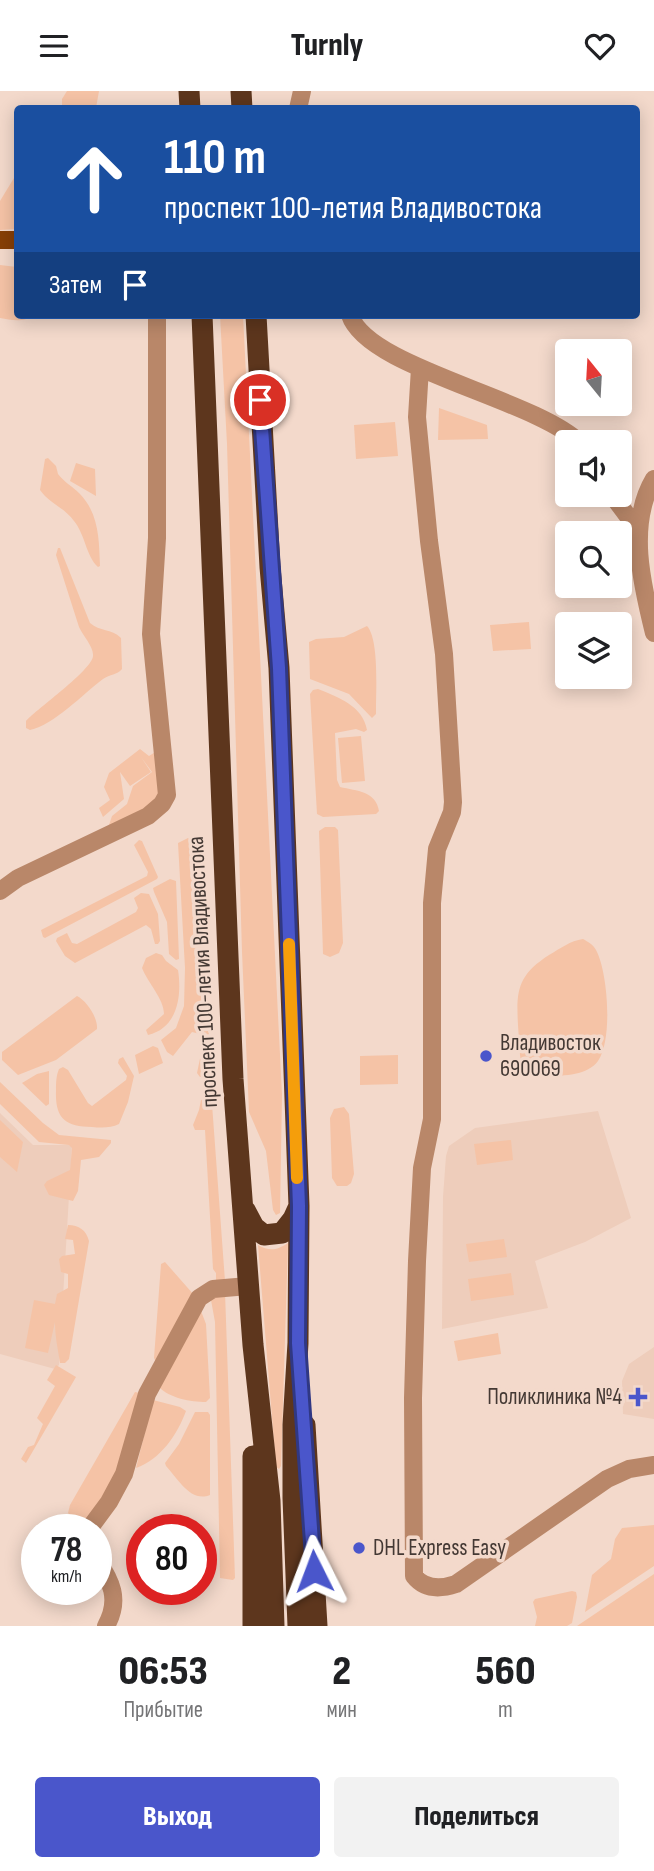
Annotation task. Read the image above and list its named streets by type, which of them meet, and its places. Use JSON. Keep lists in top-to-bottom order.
{
  "streets": {
    "highway": ["проспект 100-летия Владивостока"]
  },
  "places": {
    "other": ["Владивосток 690069", "DHL Express Easy"],
    "health": ["Поликлиника №4"]
  },
  "north": "top",
  "page": {
    "header": "Turnly",
    "turn": ["110 m", "проспект 100-летия Владивостока"],
    "then": "Затем",
    "speed": "78 km/h",
    "limit": "80",
    "eta": [
      "06:53",
      "Прибытие",
      "2",
      "мин",
      "560",
      "m"
    ],
    "buttons": ["Выход", "Поделиться"]
  }
}
